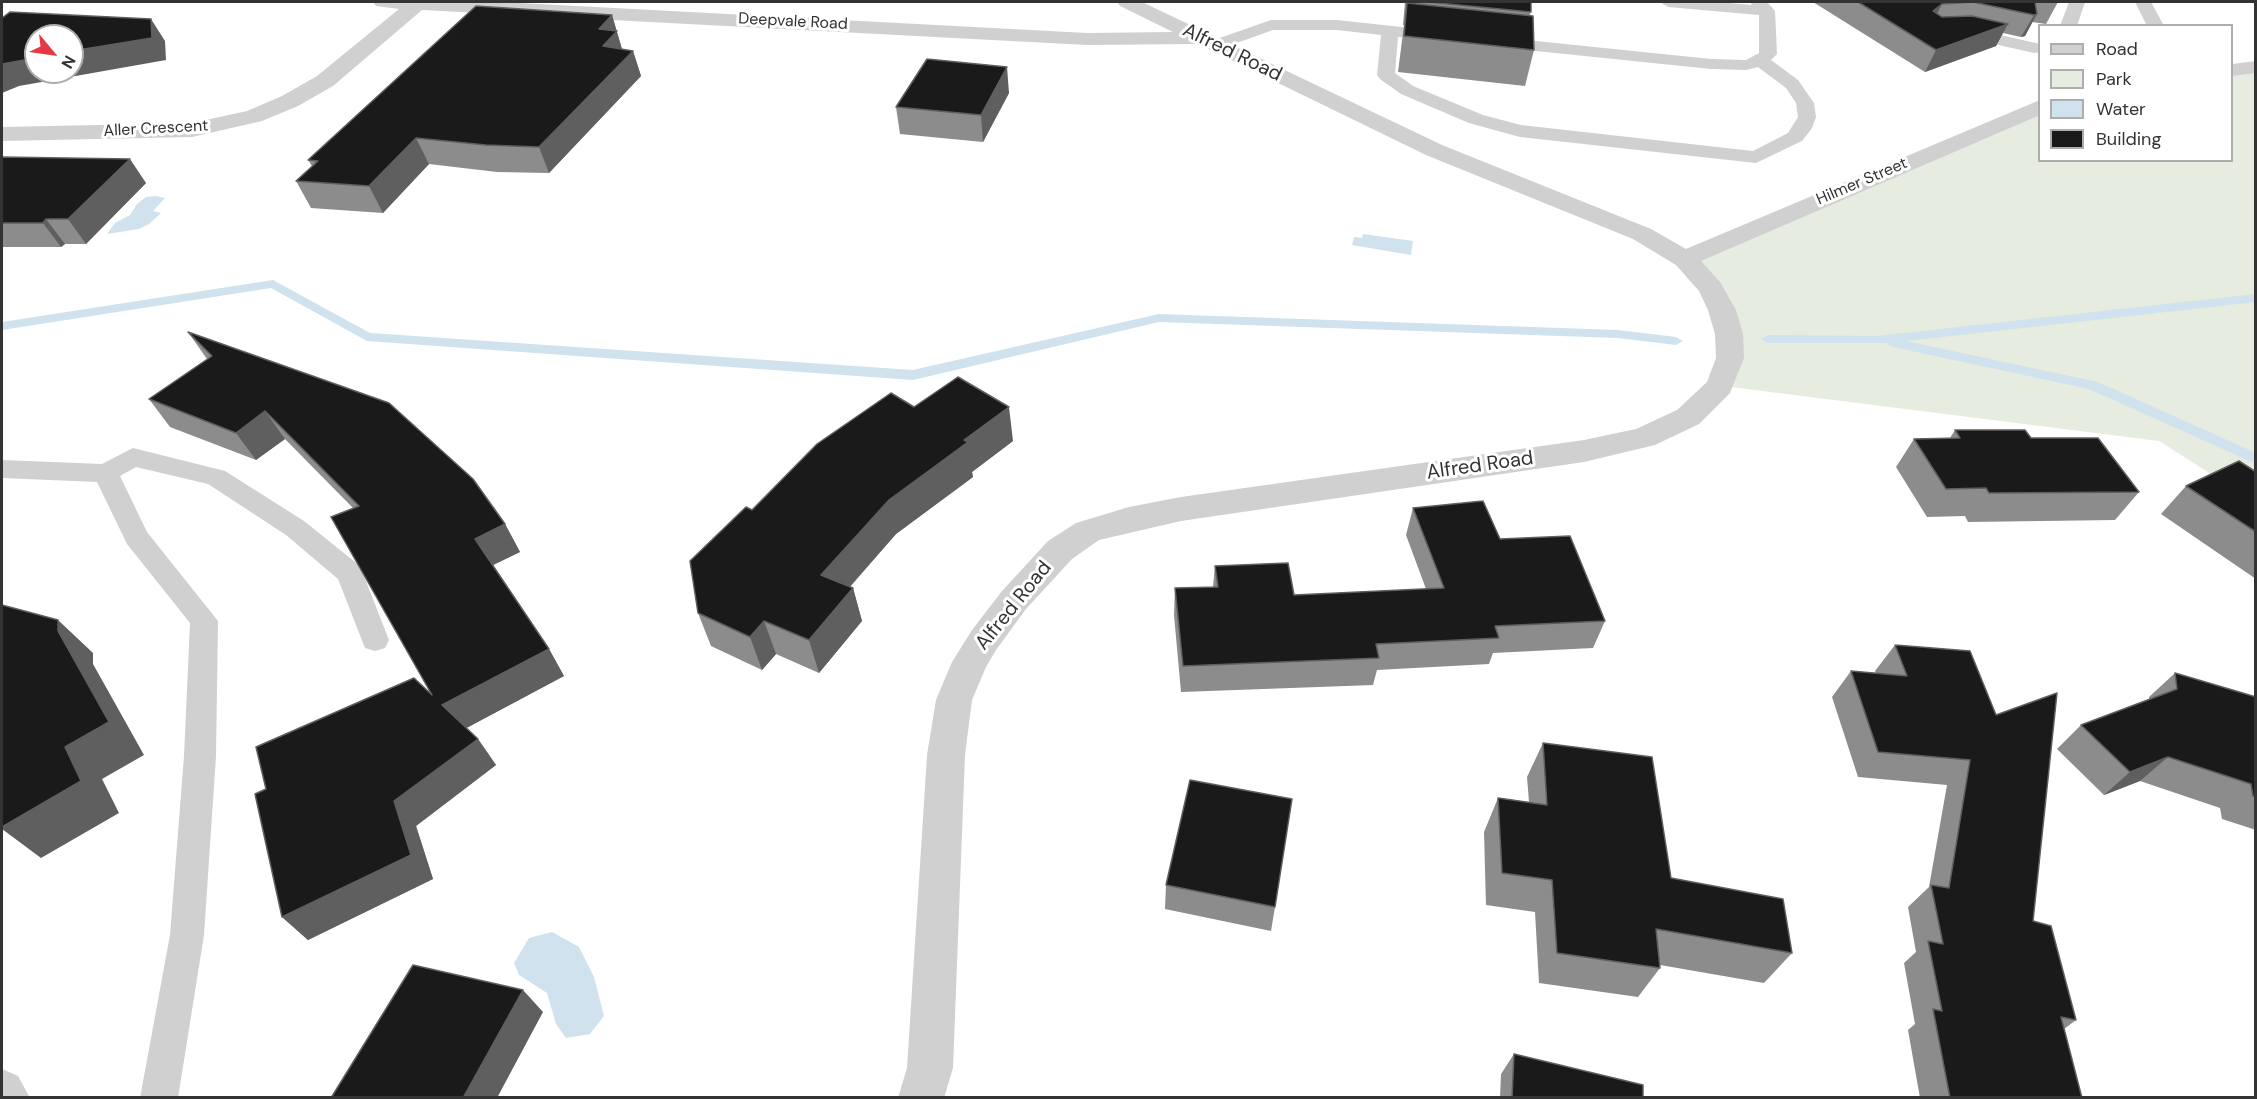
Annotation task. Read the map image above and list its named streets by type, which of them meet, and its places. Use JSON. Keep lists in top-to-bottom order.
{
  "streets": {
    "street": [
      "Deepvale Road",
      "Alfred Road",
      "Aller Crescent",
      "Hilmer Street"
    ]
  },
  "crossings": [
    ["Deepvale Road", "Alfred Road"],
    ["Deepvale Road", "Aller Crescent"],
    ["Alfred Road", "Hilmer Street"]
  ],
  "legend": [
    "Road",
    "Park",
    "Water",
    "Building"
  ],
  "north": "bottom right"
}
